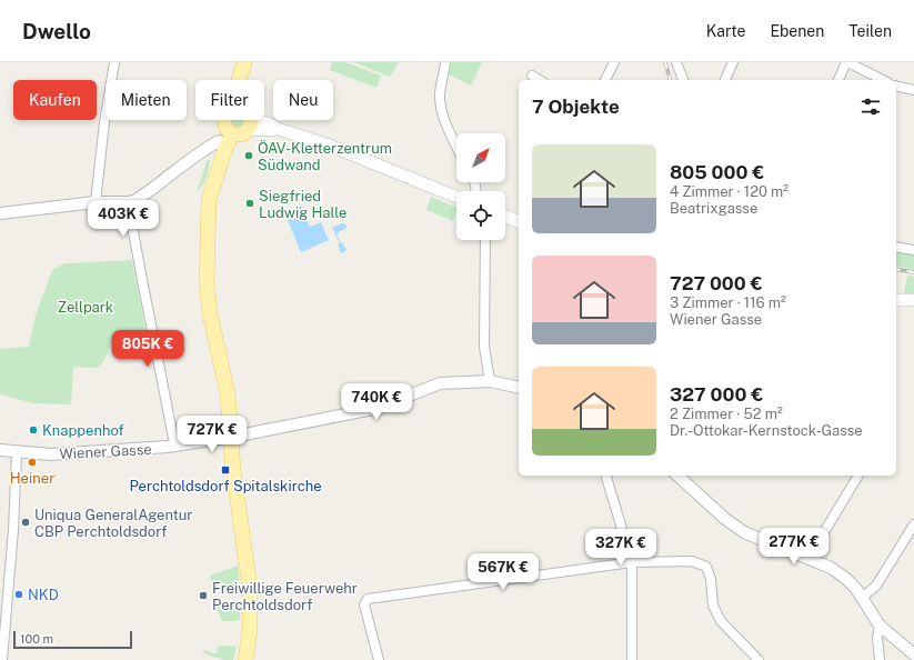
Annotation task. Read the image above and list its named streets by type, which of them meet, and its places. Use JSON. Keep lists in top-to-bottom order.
{
  "streets": {
    "street": ["Wiener Gasse"]
  },
  "parks": ["Zellpark"],
  "places": {
    "other": [
      "ÖAV-Kletterzentrum Südwand",
      "Siegfried Ludwig Halle",
      "Knappenhof",
      "Heiner",
      "Uniqua GeneralAgentur CBP Perchtoldsdorf",
      "NKD",
      "Freiwillige Feuerwehr Perchtoldsdorf"
    ],
    "transit": ["Perchtoldsdorf Spitalskirche"]
  },
  "scale_bar": "100 m",
  "north": "top right",
  "page": {
    "header": "Dwello",
    "nav": ["Karte", "Ebenen", "Teilen"],
    "chip": [
      "Kaufen",
      "Mieten",
      "Filter",
      "Neu"
    ],
    "heading": "7 Objekte",
    "list": [
      {
        "name": "805 000 €",
        "note": "4 Zimmer · 120 m² · Beatrixgasse"
      },
      {
        "name": "727 000 €",
        "note": "3 Zimmer · 116 m² · Wiener Gasse"
      },
      {
        "name": "327 000 €",
        "note": "2 Zimmer · 52 m² · Dr.-Ottokar-Kernstock-Gasse"
      }
    ],
    "price": [
      "403K €",
      "805K €",
      "740K €",
      "727K €",
      "277K €",
      "327K €",
      "567K €"
    ],
    "scale": "100 m"
  }
}
